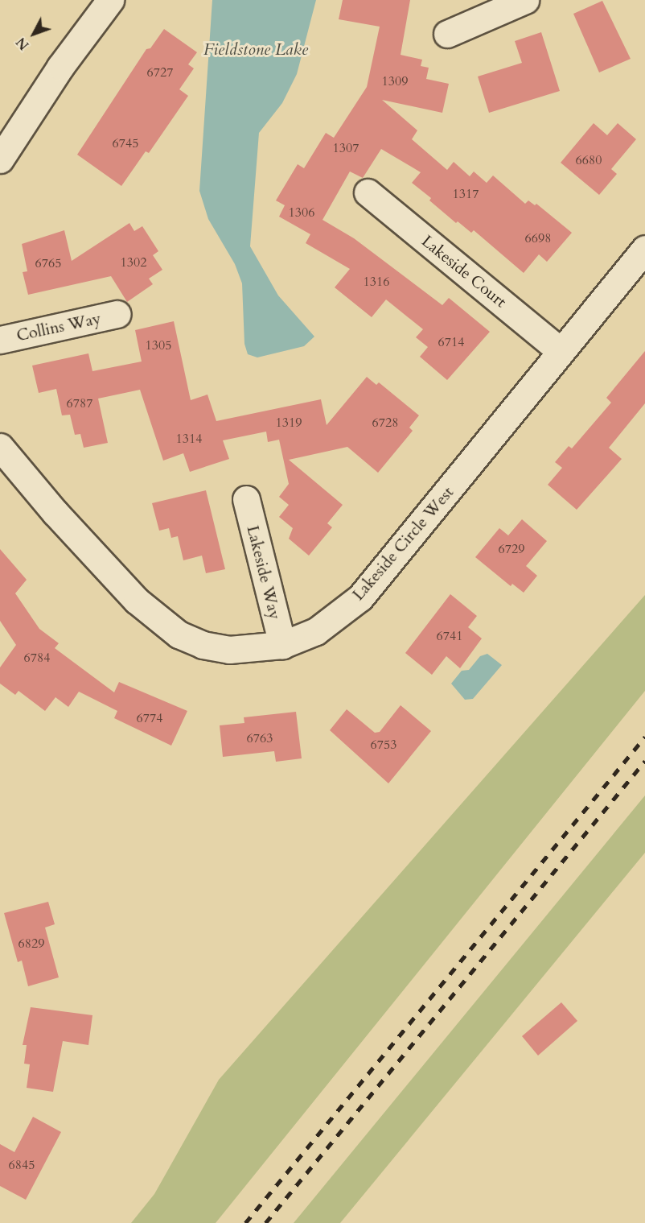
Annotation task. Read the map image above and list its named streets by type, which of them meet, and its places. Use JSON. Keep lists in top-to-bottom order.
{
  "streets": {
    "street": [
      "Lakeside Court",
      "Collins Way",
      "Lakeside Circle West",
      "Lakeside Way"
    ]
  },
  "crossings": [
    ["Lakeside Court", "Lakeside Circle West"],
    ["Lakeside Circle West", "Lakeside Way"]
  ],
  "water": ["Fieldstone Lake"],
  "house_numbers": [
    "6727",
    "1309",
    "6745",
    "1307",
    "6680",
    "1317",
    "1306",
    "6698",
    "1302",
    "6765",
    "1316",
    "6714",
    "1305",
    "6787",
    "1319",
    "6728",
    "1314",
    "6729",
    "6741",
    "6784",
    "6774",
    "6763",
    "6753",
    "6829",
    "6845"
  ],
  "north": "bottom left"
}
